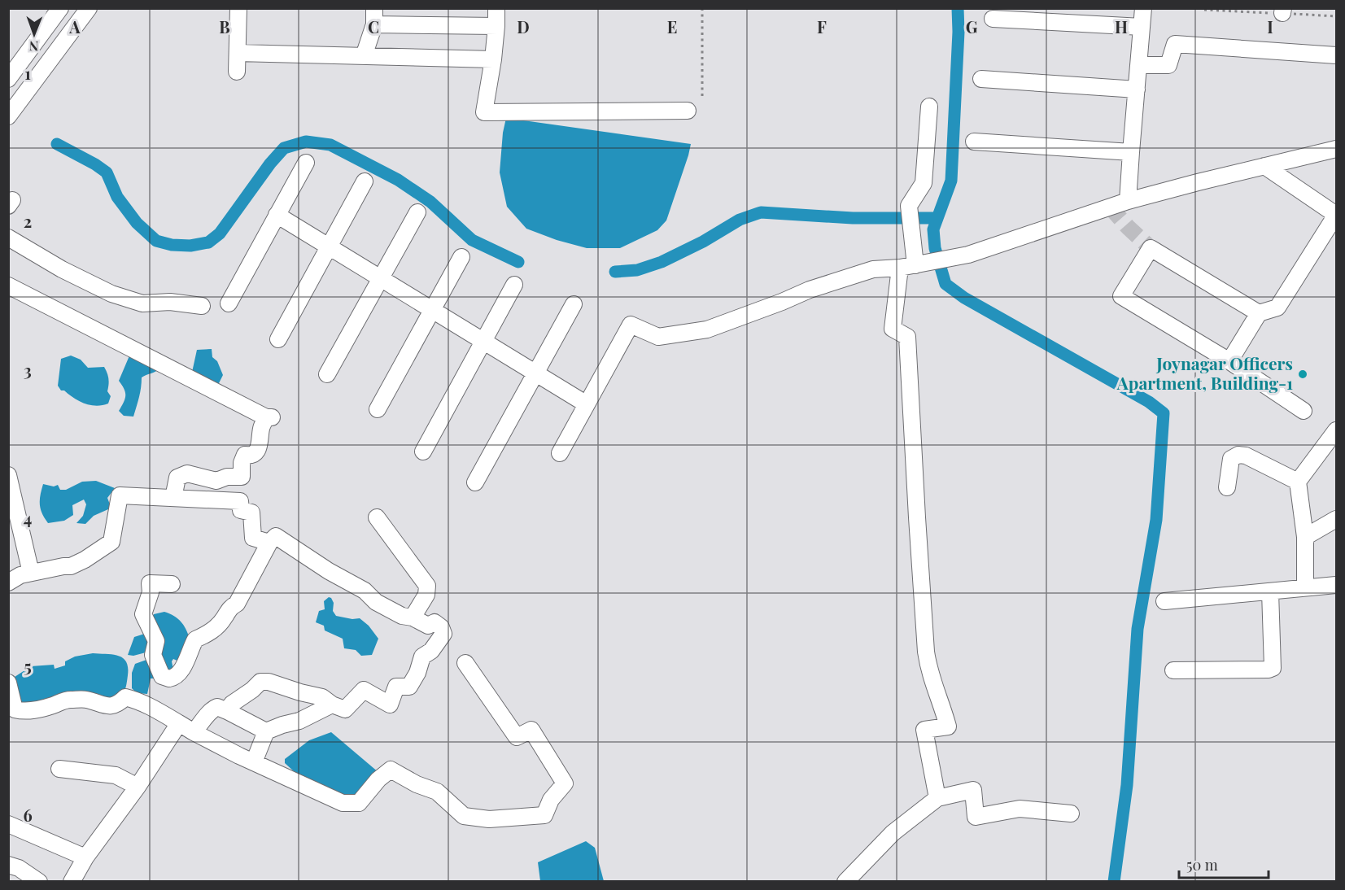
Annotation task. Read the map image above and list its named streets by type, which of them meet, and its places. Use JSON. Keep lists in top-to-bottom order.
{
  "places": ["Joynagar Officers Apartment, Building-1"],
  "scale_bar": "50 m",
  "north": "bottom",
  "grid": {
    "columns": [
      "A",
      "B",
      "C",
      "D",
      "E",
      "F",
      "G",
      "H",
      "I"
    ],
    "rows": [
      "1",
      "2",
      "3",
      "4",
      "5",
      "6"
    ]
  }
}
